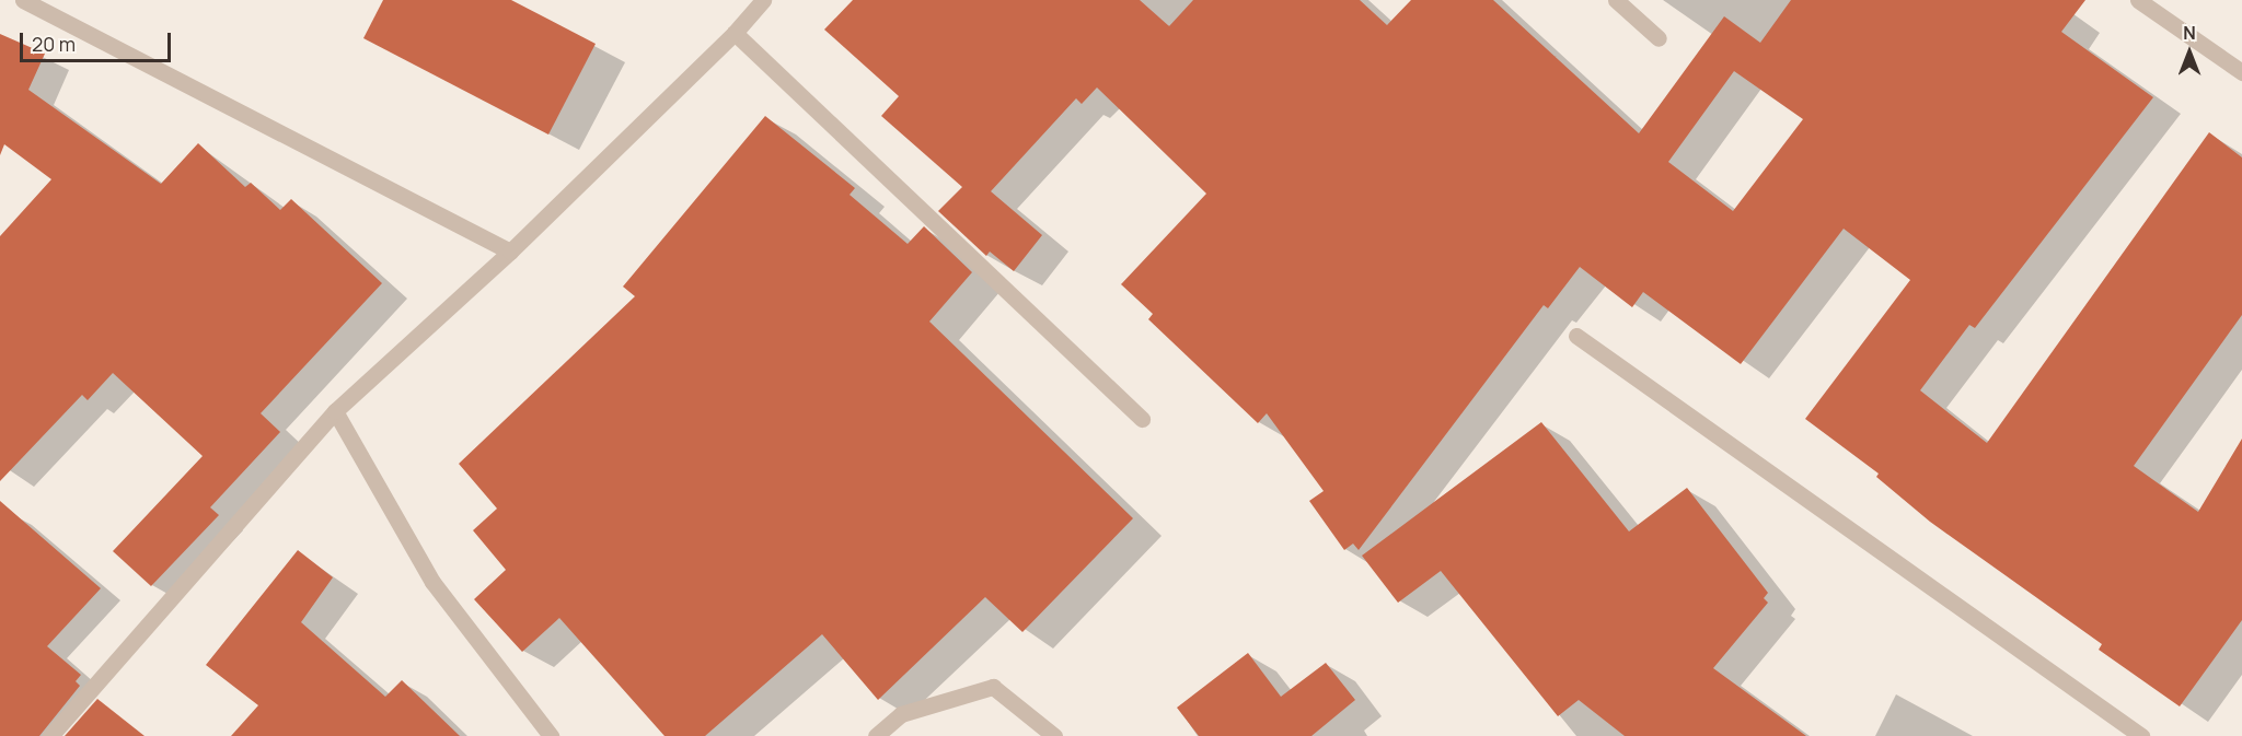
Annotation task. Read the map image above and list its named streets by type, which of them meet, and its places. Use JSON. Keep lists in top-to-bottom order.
{
  "scale_bar": "20 m",
  "north": "top"
}
